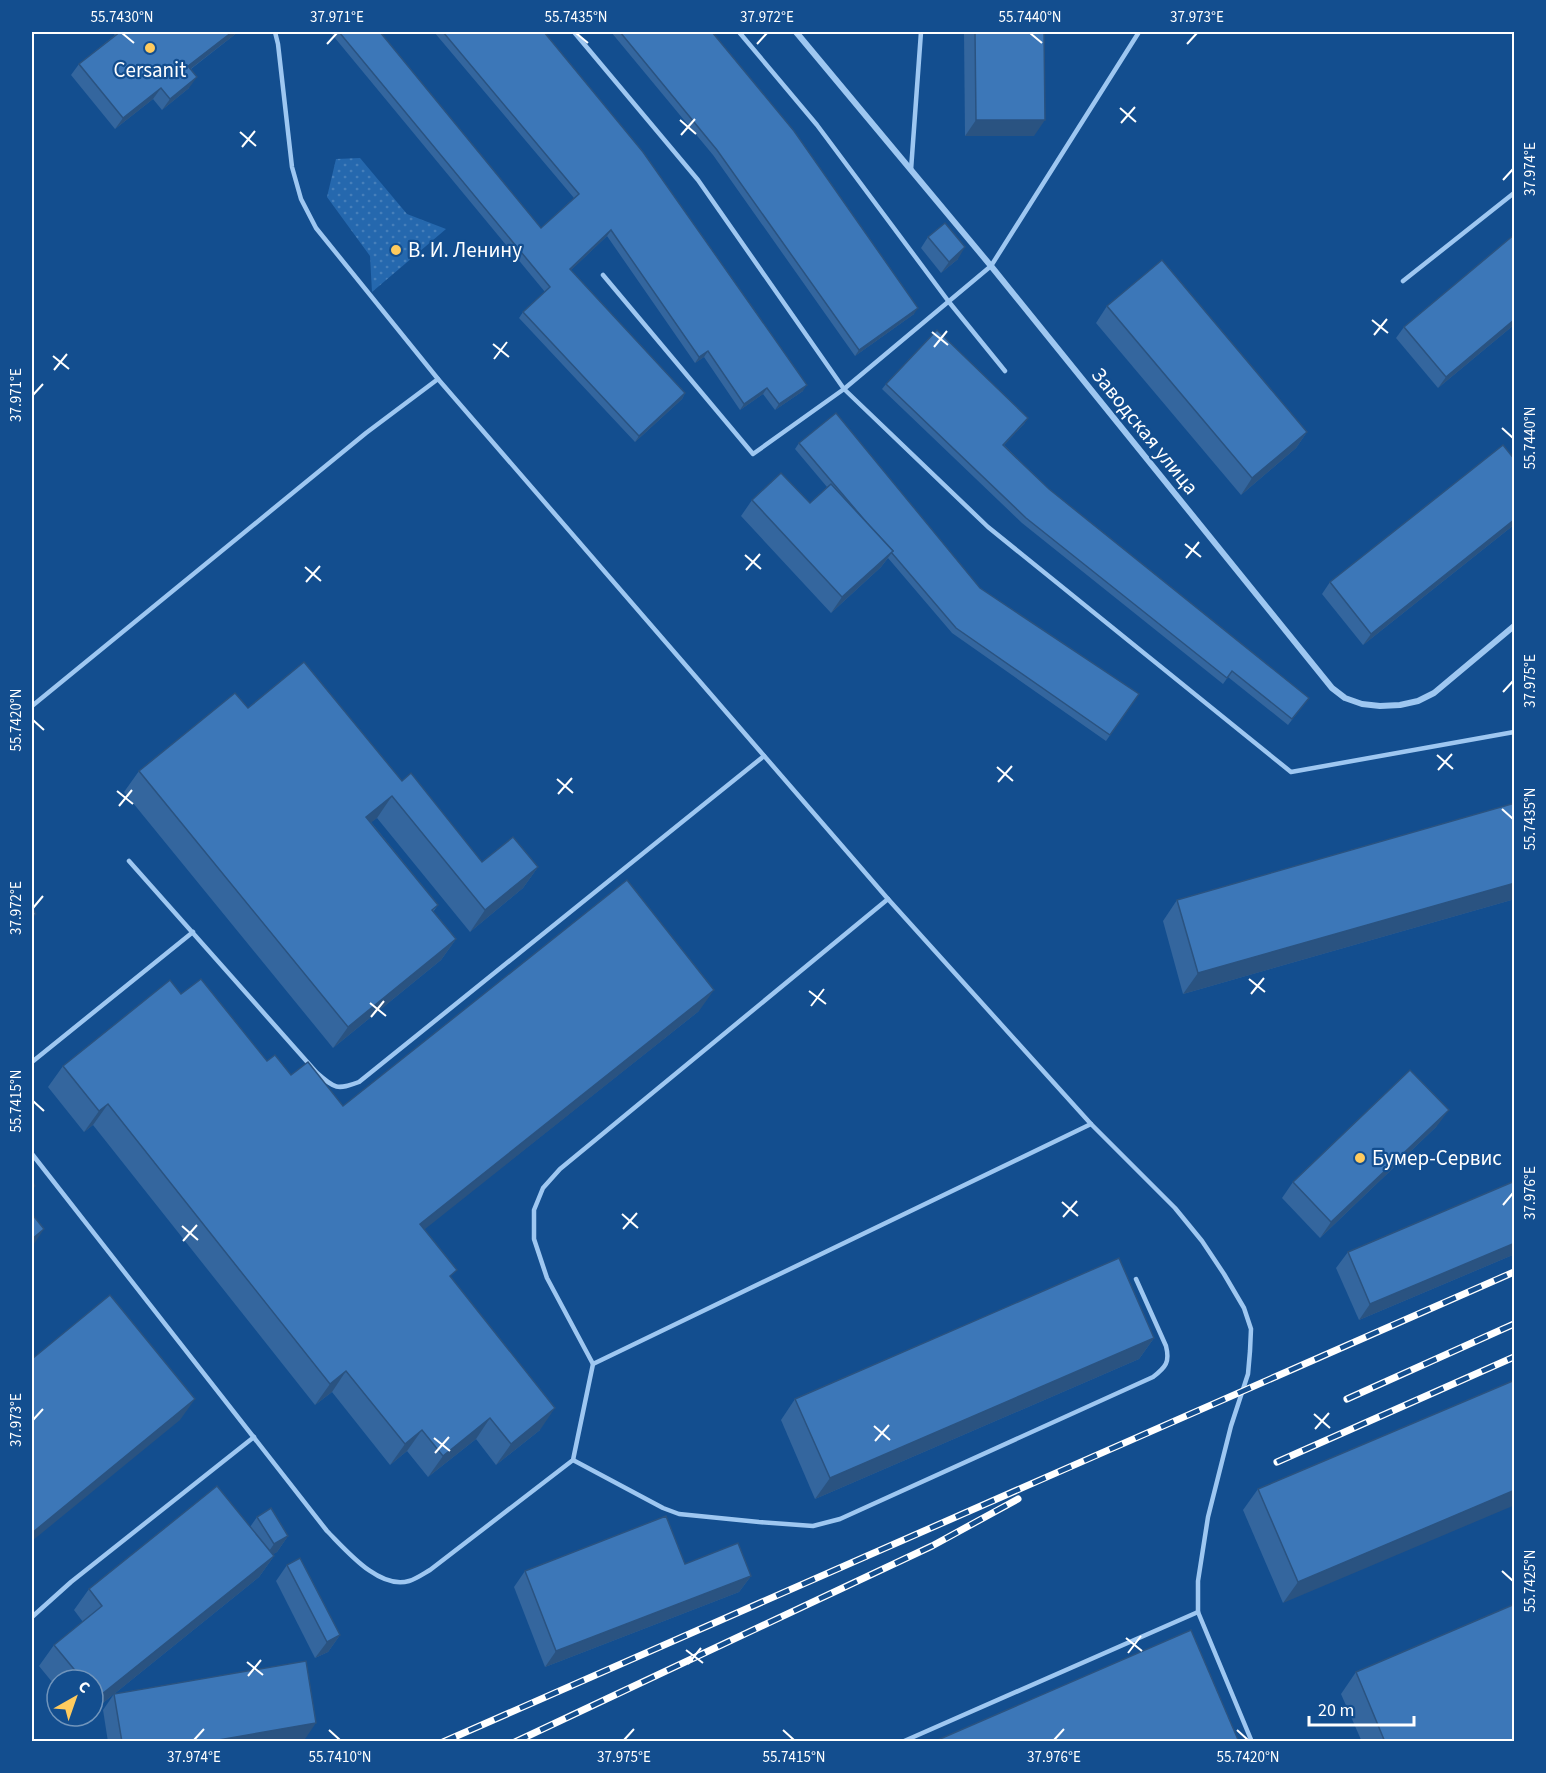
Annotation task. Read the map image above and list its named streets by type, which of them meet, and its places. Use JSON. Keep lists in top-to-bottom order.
{
  "streets": {
    "street": ["Заводская улица"]
  },
  "places": ["Cersanit", "В. И. Ленину", "Бумер-Сервис"],
  "scale_bar": "20 m",
  "north": "top right",
  "coordinates": [
    "55.7430°N",
    "37.971°E",
    "55.7435°N",
    "37.972°E",
    "55.7440°N",
    "37.973°E",
    "37.974°E",
    "37.975°E",
    "55.7420°N",
    "55.7415°N",
    "37.976°E",
    "55.7425°N",
    "55.7410°N"
  ]
}
